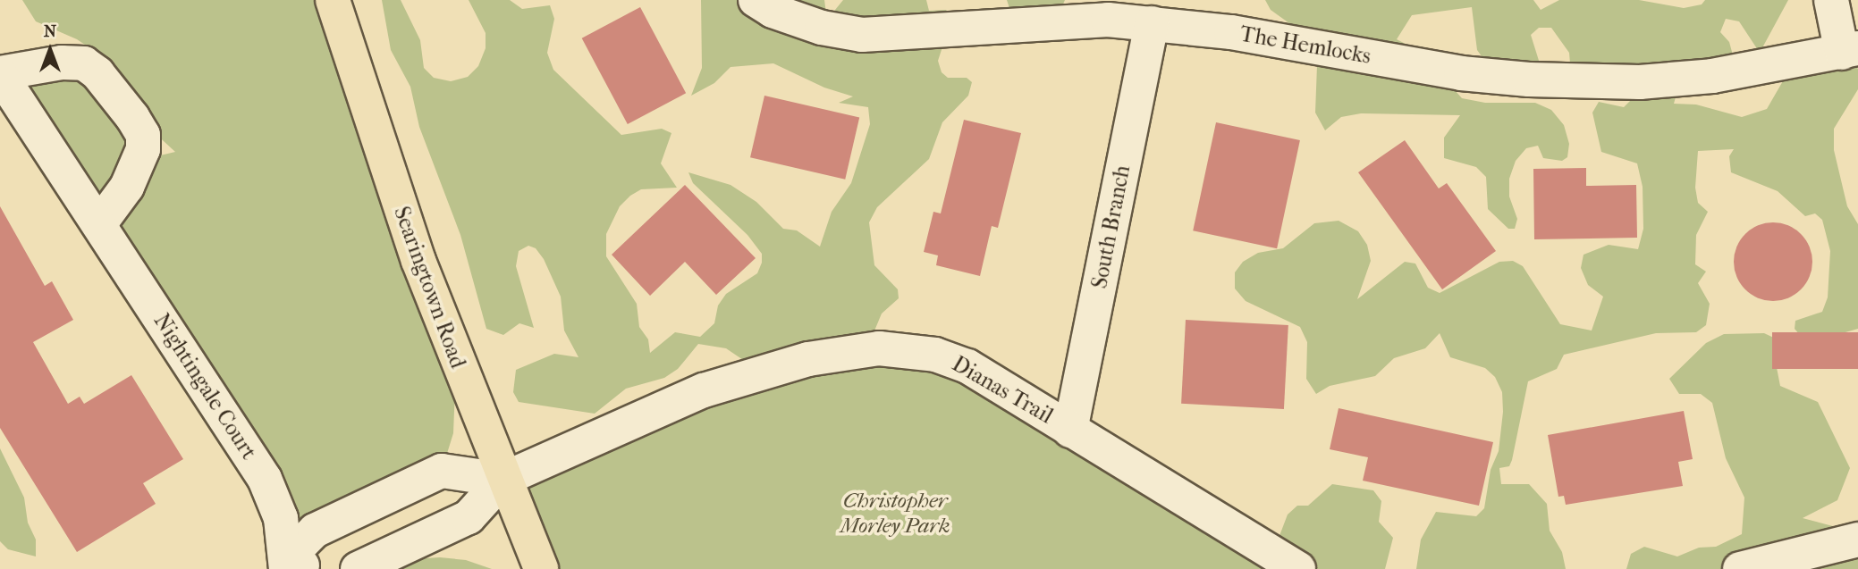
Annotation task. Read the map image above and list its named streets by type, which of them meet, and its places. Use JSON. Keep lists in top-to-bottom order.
{
  "streets": {
    "main road": ["Searingtown Road"],
    "street": [
      "The Hemlocks",
      "South Branch",
      "Nightingale Court",
      "Dianas Trail"
    ]
  },
  "crossings": [
    ["The Hemlocks", "South Branch"],
    ["South Branch", "Dianas Trail"],
    ["Searingtown Road", "Dianas Trail"]
  ],
  "parks": ["Christopher Morley Park"],
  "north": "top"
}
